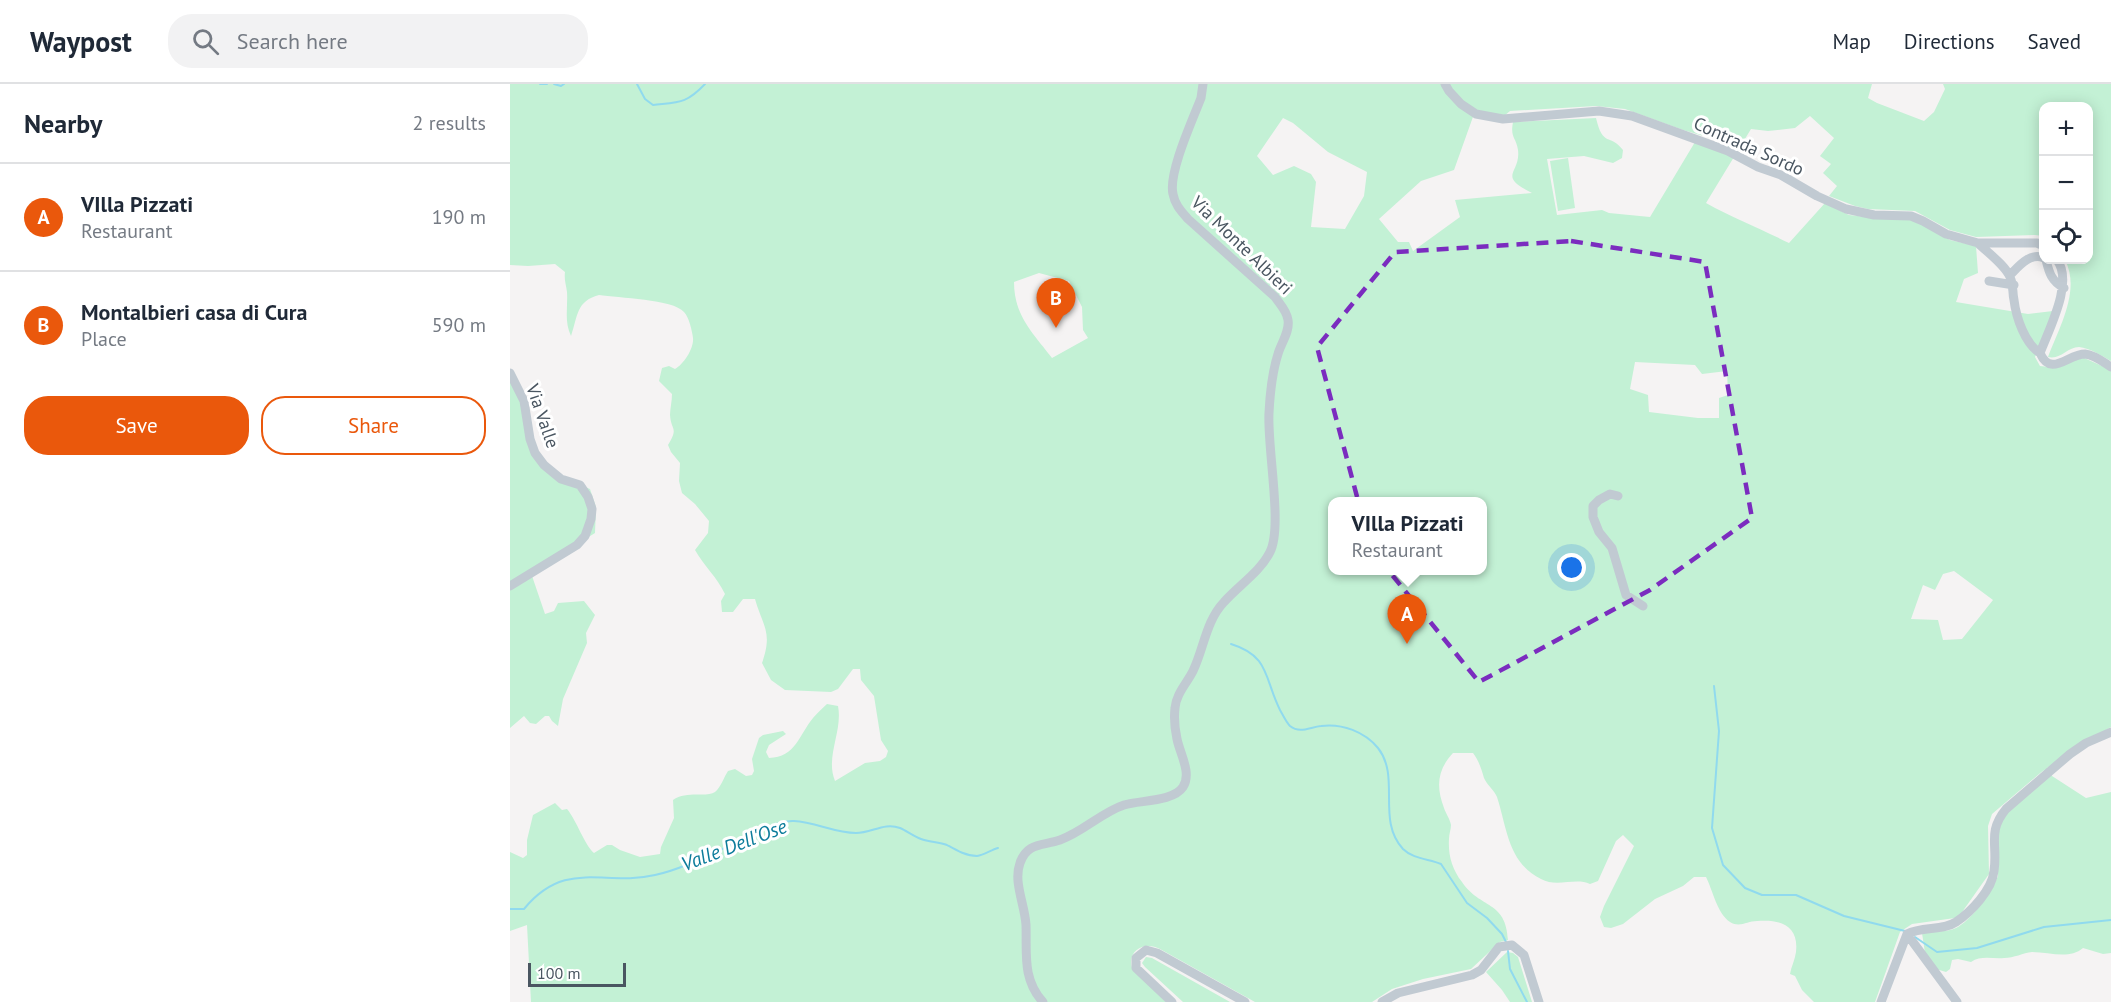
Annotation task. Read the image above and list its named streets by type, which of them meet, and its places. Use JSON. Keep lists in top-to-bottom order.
{
  "streets": {
    "street": ["Contrada Sordo", "Via Monte Albieri", "Via Valle"]
  },
  "water": ["Valle Dell'Ose"],
  "scale_bar": "100 m",
  "page": {
    "header": "Waypost",
    "search": "Search here",
    "nav": ["Map", "Directions", "Saved"],
    "heading": ["Nearby", "2 results"],
    "map_buttons": ["+", "−"],
    "list": [
      {
        "mark": "A",
        "name": "VIlla Pizzati",
        "note": "Restaurant",
        "value": "190 m"
      },
      {
        "mark": "B",
        "name": "Montalbieri casa di Cura",
        "note": "Place",
        "value": "590 m"
      }
    ],
    "pins": ["B", "A"],
    "buttons": ["Save", "Share"],
    "popup": ["VIlla Pizzati", "Restaurant"],
    "scale": "100 m"
  }
}
